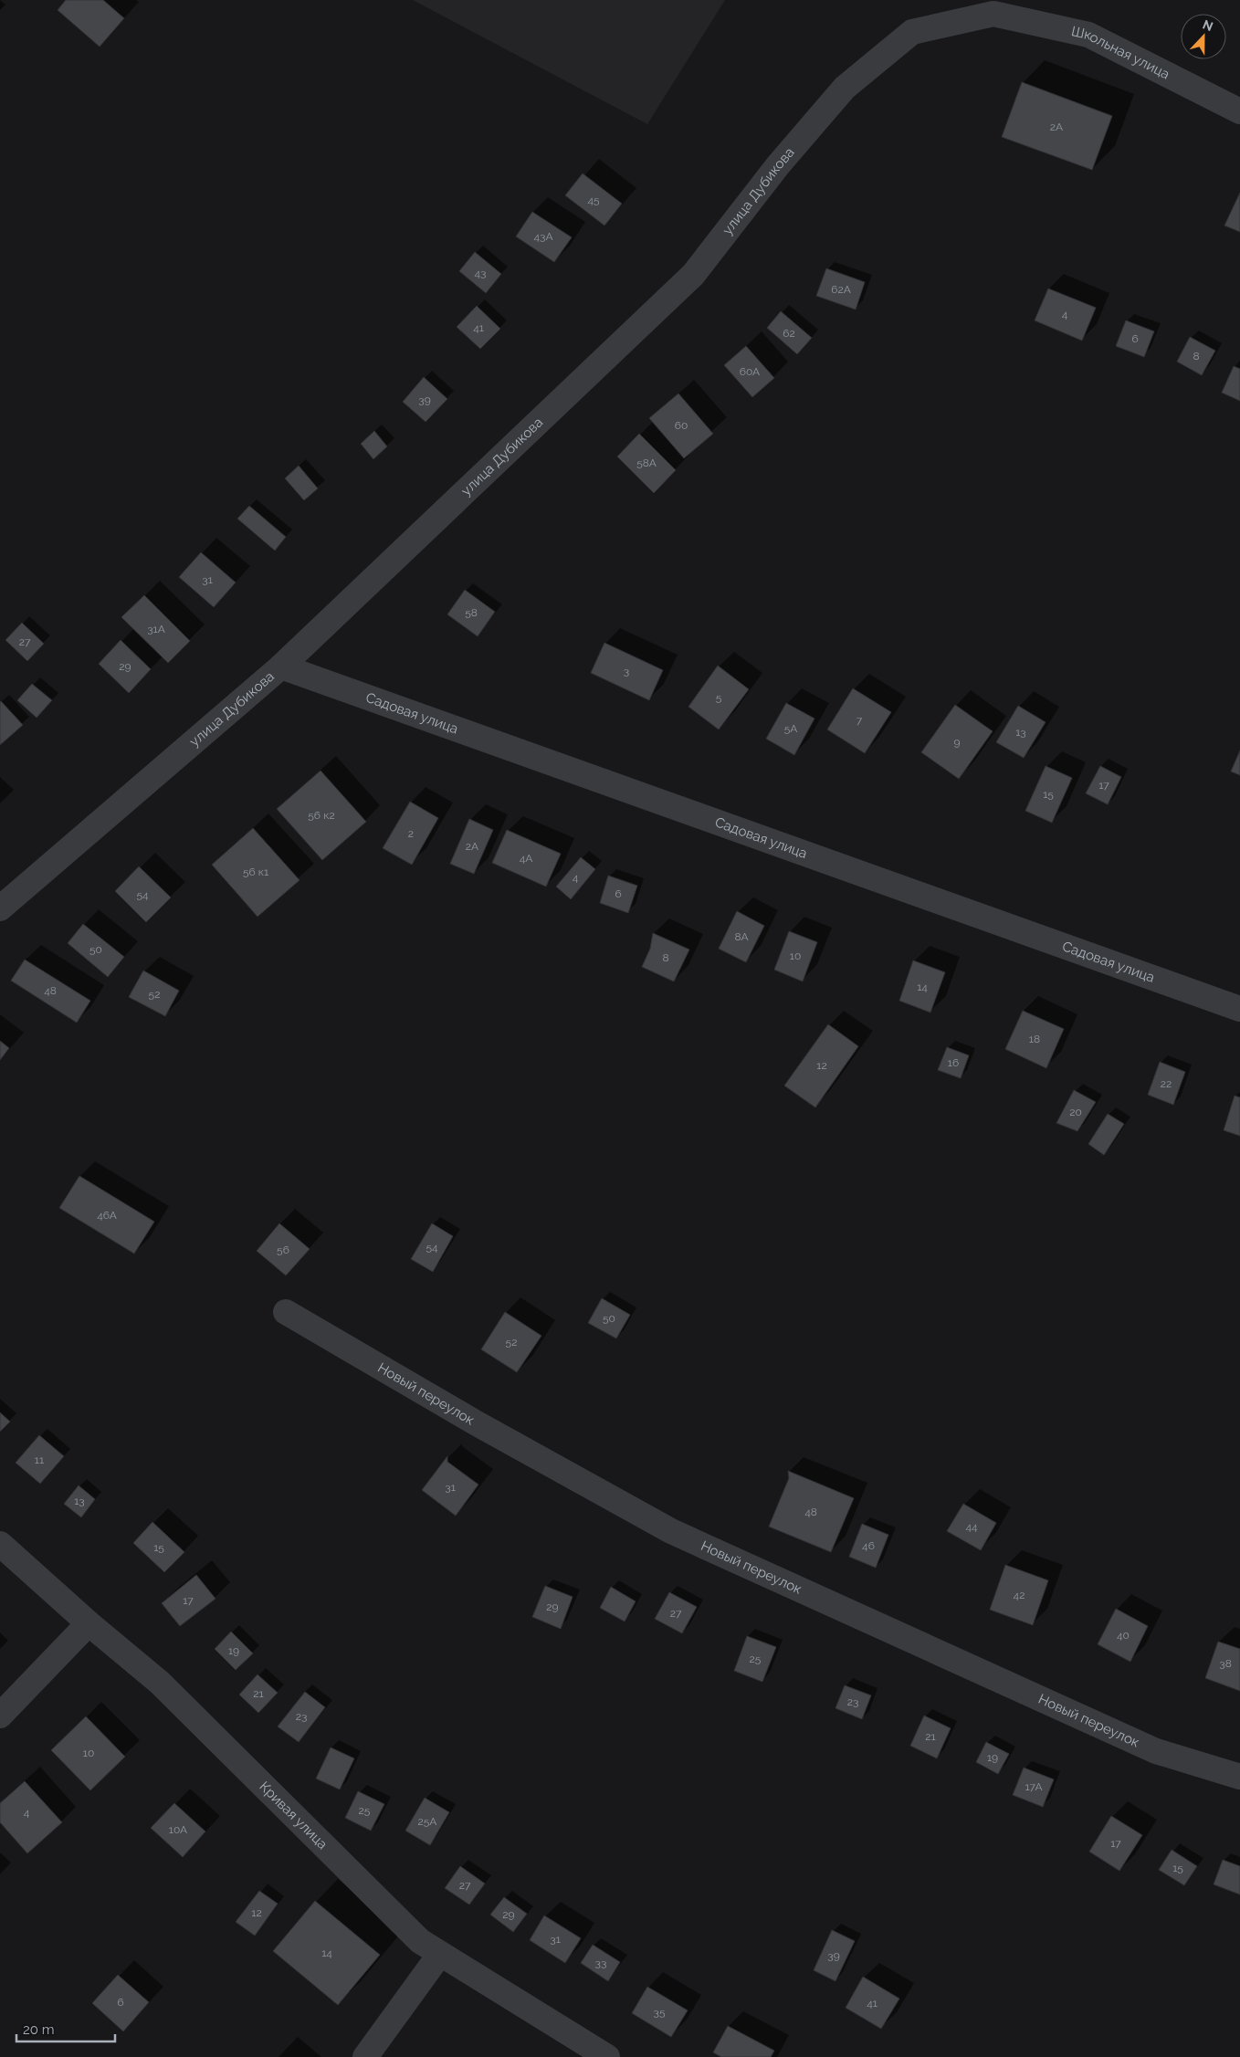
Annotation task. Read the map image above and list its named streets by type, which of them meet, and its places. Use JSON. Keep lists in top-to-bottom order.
{
  "streets": {
    "street": [
      "Школьная улица",
      "улица Дубикова",
      "Садовая улица",
      "Новый переулок",
      "Кривая улица"
    ]
  },
  "crossings": [
    ["Школьная улица", "улица Дубикова"],
    ["улица Дубикова", "Садовая улица"]
  ],
  "house_numbers": [
    "2А",
    "45",
    "43А",
    "43",
    "62А",
    "4",
    "41",
    "62",
    "6",
    "8",
    "60А",
    "39",
    "60",
    "58А",
    "31",
    "58",
    "31А",
    "27",
    "29",
    "3",
    "5",
    "7",
    "5А",
    "13",
    "9",
    "17",
    "15",
    "56 к2",
    "2",
    "2А",
    "4А",
    "56 к1",
    "4",
    "6",
    "54",
    "8А",
    "50",
    "10",
    "8",
    "14",
    "48",
    "52",
    "18",
    "16",
    "12",
    "22",
    "20",
    "46А",
    "54",
    "56",
    "50",
    "52",
    "11",
    "31",
    "13",
    "48",
    "44",
    "46",
    "15",
    "42",
    "17",
    "29",
    "27",
    "40",
    "19",
    "25",
    "38",
    "21",
    "23",
    "23",
    "21",
    "10",
    "19",
    "17А",
    "25",
    "4",
    "25А",
    "10А",
    "17",
    "15",
    "27",
    "12",
    "29",
    "31",
    "14",
    "39",
    "33",
    "6",
    "41",
    "35"
  ],
  "scale_bar": "20 m",
  "north": "top"
}
